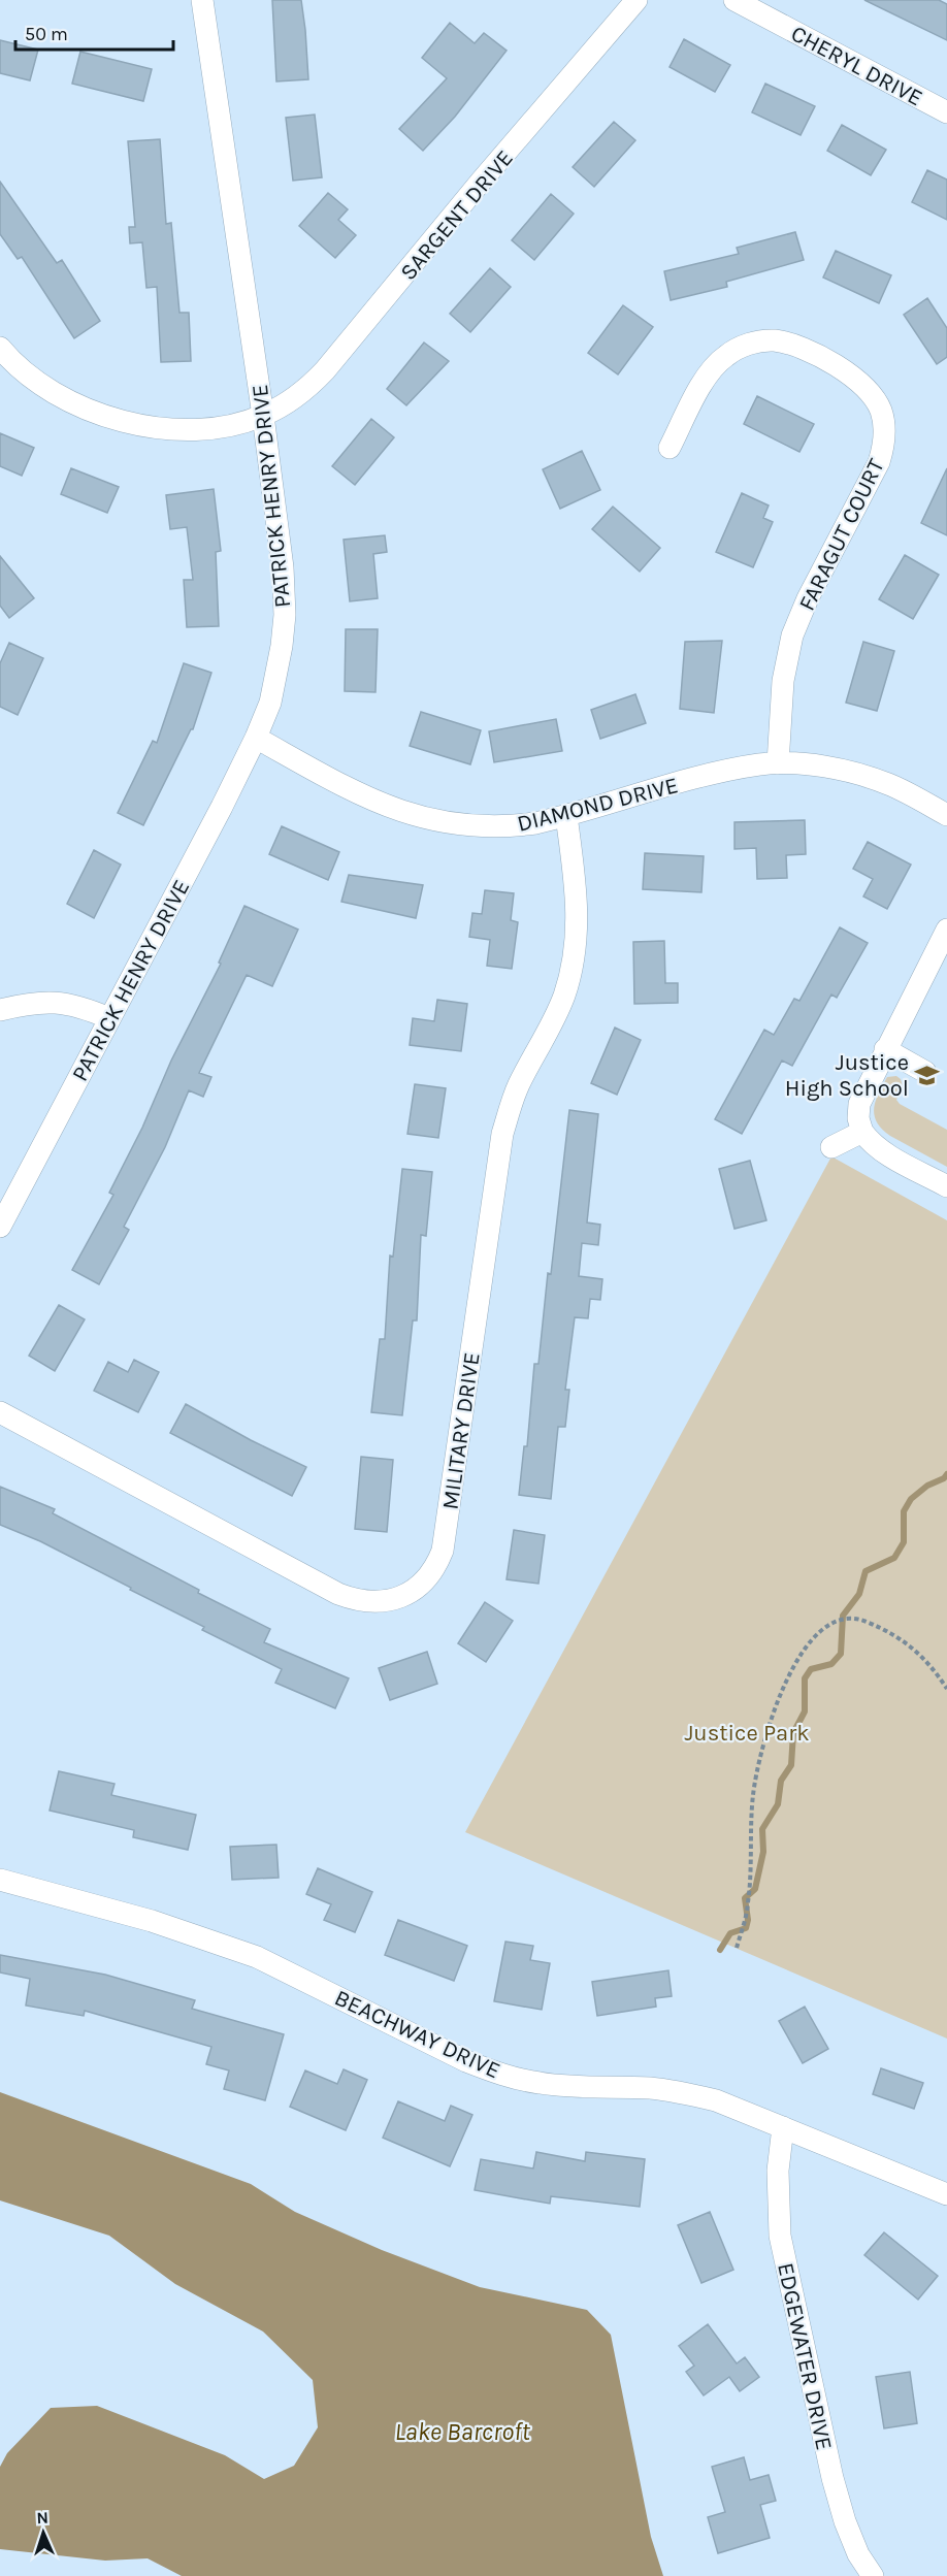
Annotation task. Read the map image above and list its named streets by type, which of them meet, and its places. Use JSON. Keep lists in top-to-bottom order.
{
  "streets": {
    "street": [
      "CHERYL DRIVE",
      "SARGENT DRIVE",
      "PATRICK HENRY DRIVE",
      "FARAGUT COURT",
      "DIAMOND DRIVE",
      "MILITARY DRIVE",
      "BEACHWAY DRIVE",
      "EDGEWATER DRIVE"
    ]
  },
  "crossings": [
    ["SARGENT DRIVE", "PATRICK HENRY DRIVE"],
    ["PATRICK HENRY DRIVE", "DIAMOND DRIVE"],
    ["FARAGUT COURT", "DIAMOND DRIVE"],
    ["DIAMOND DRIVE", "MILITARY DRIVE"],
    ["BEACHWAY DRIVE", "EDGEWATER DRIVE"]
  ],
  "water": ["Lake Barcroft"],
  "parks": ["Justice Park"],
  "places": {
    "school or university": ["Justice High School"]
  },
  "scale_bar": "50 m",
  "north": "top"
}
